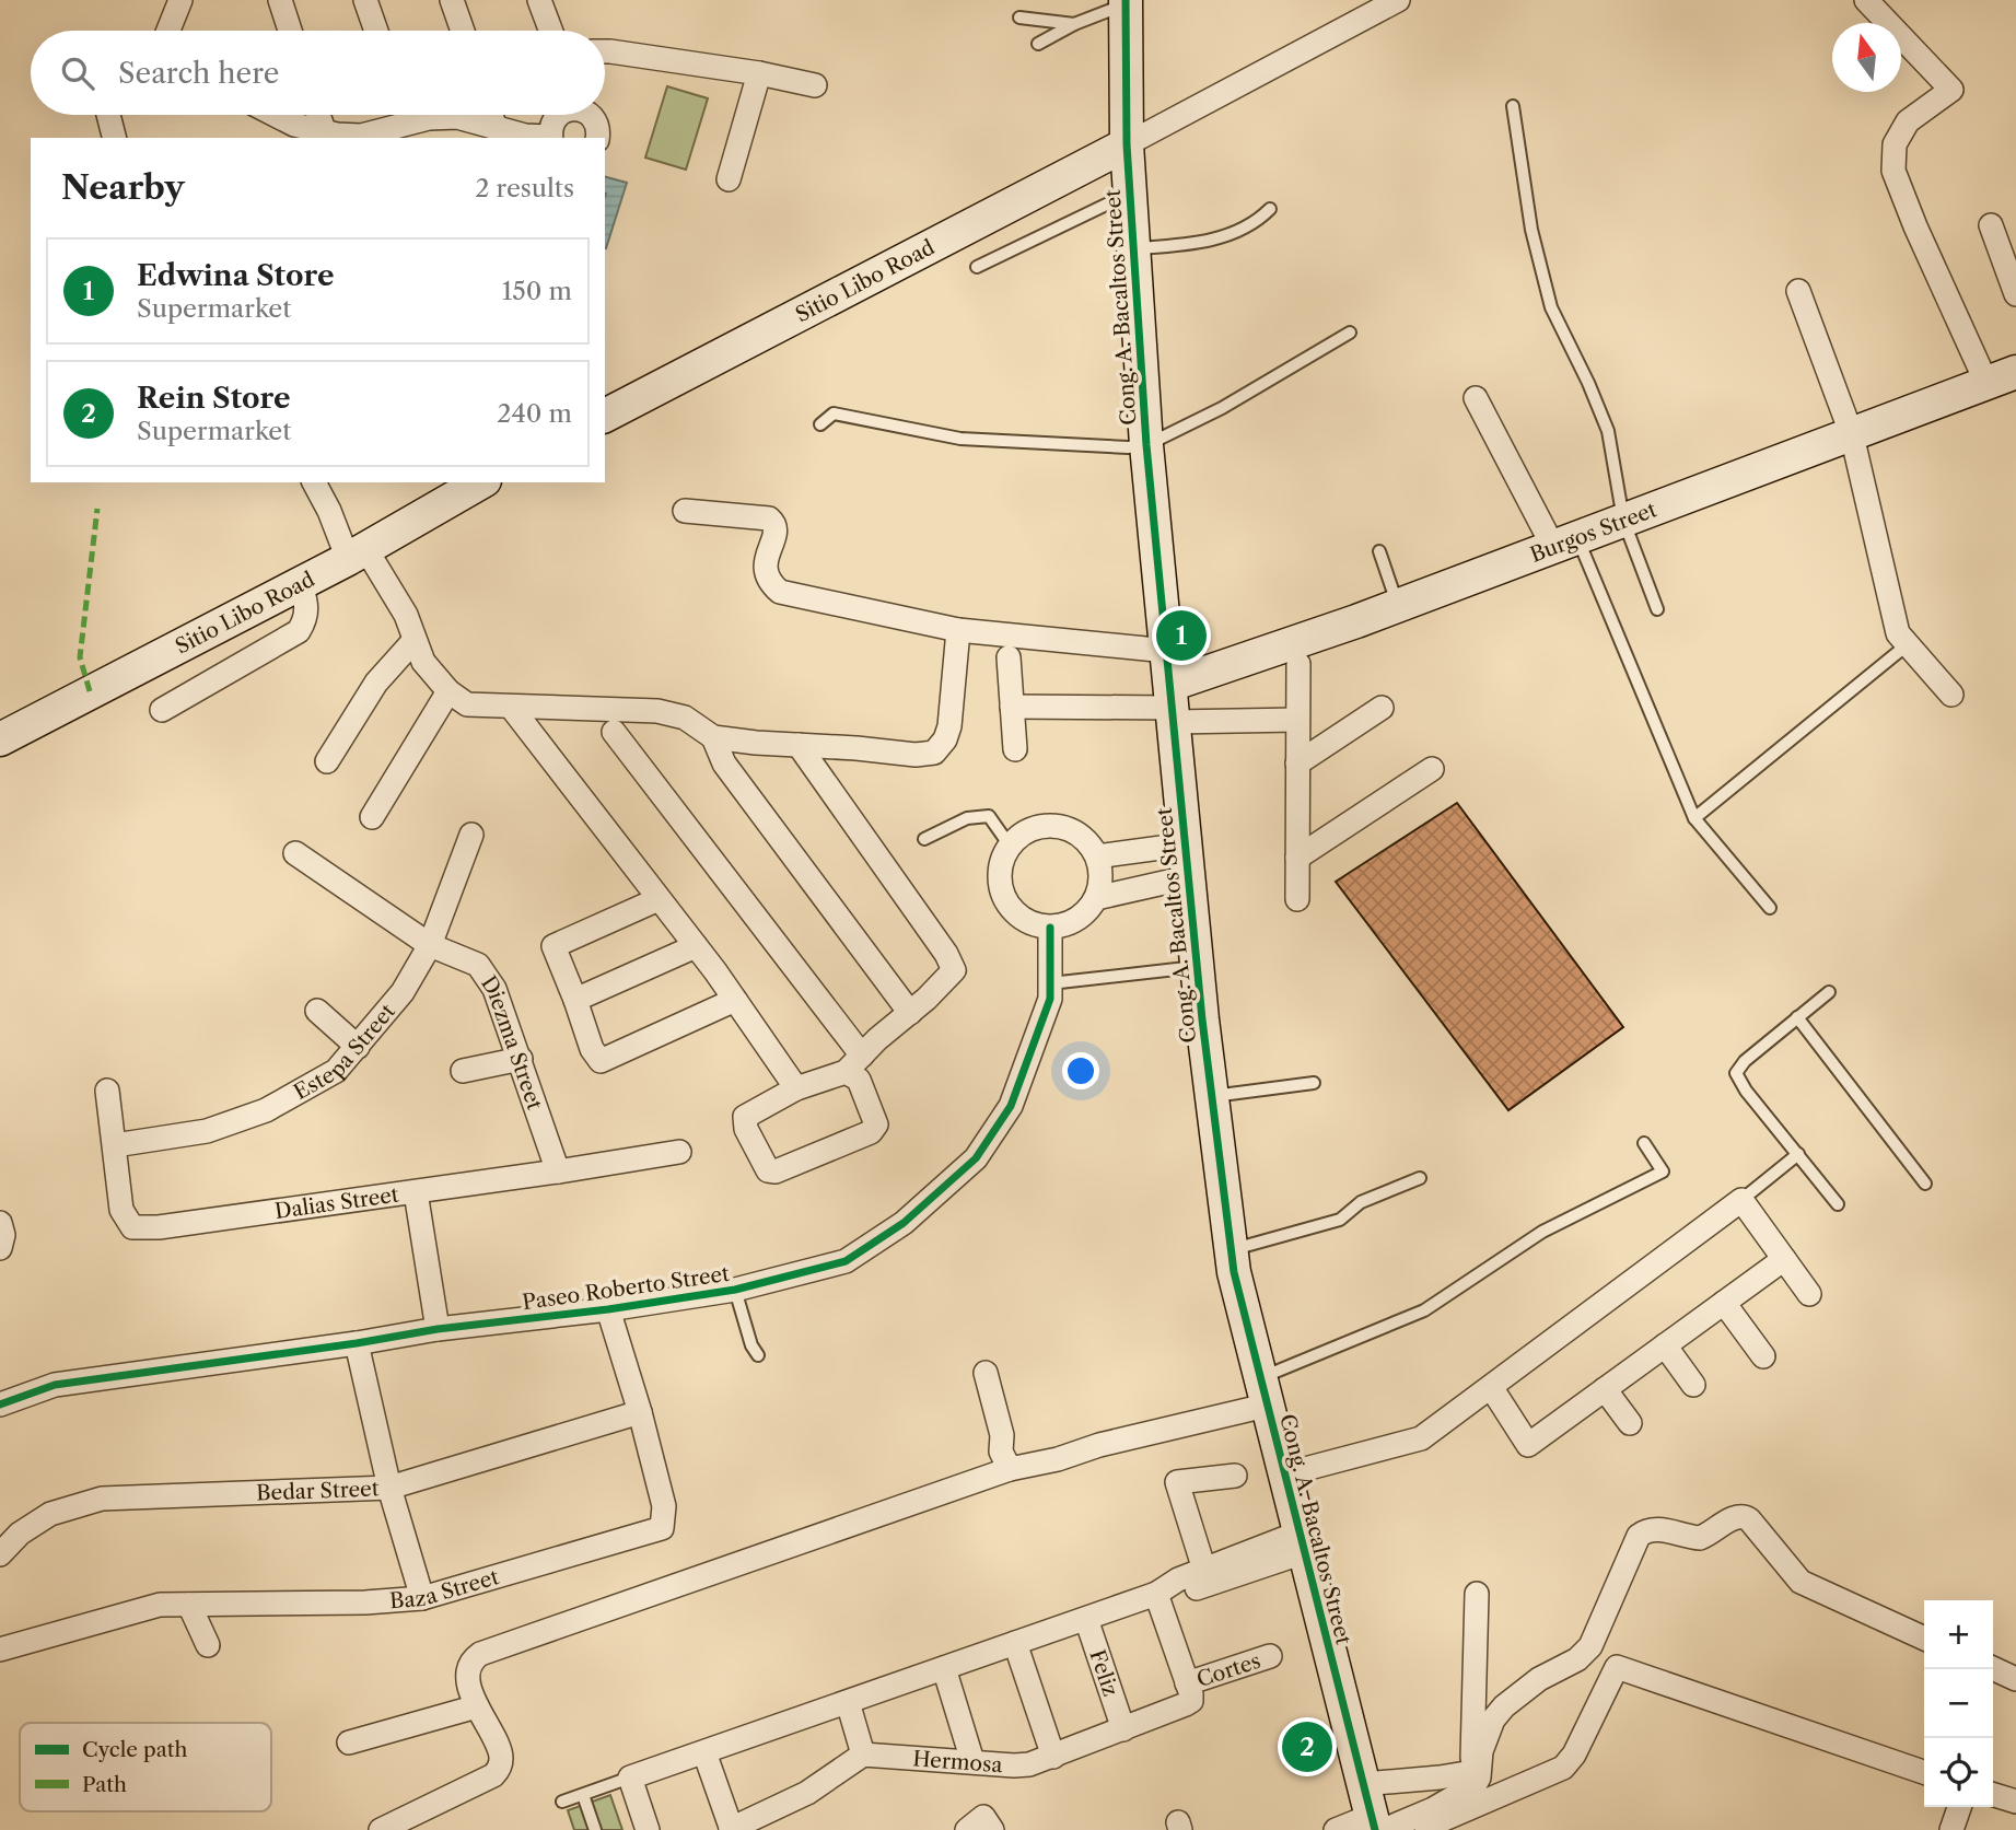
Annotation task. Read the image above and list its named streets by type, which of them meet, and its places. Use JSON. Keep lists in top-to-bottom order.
{
  "streets": {
    "street": [
      "Sitio Libo Road",
      "Cong. A. Bacaltos Street",
      "Burgos Street",
      "Diezma Street",
      "Estepa Street",
      "Dalias Street",
      "Paseo Roberto Street",
      "Bedar Street",
      "Baza Street",
      "Cortes",
      "Feliz",
      "Hermosa"
    ]
  },
  "crossings": [
    ["Sitio Libo Road", "Cong. A. Bacaltos Street"],
    ["Cong. A. Bacaltos Street", "Burgos Street"],
    ["Diezma Street", "Estepa Street"],
    ["Diezma Street", "Dalias Street"],
    ["Estepa Street", "Dalias Street"],
    ["Paseo Roberto Street", "Baza Street"],
    ["Bedar Street", "Baza Street"],
    ["Cortes", "Hermosa"],
    ["Feliz", "Hermosa"]
  ],
  "legend": ["Cycle path", "Path"],
  "north": "top",
  "page": {
    "search": "Search here",
    "heading": ["Nearby", "2 results"],
    "list": [
      {
        "mark": "1",
        "name": "Edwina Store",
        "note": "Supermarket",
        "value": "150 m"
      },
      {
        "mark": "2",
        "name": "Rein Store",
        "note": "Supermarket",
        "value": "240 m"
      }
    ],
    "pins": ["1", "2"],
    "map_buttons": ["+", "−"]
  }
}
